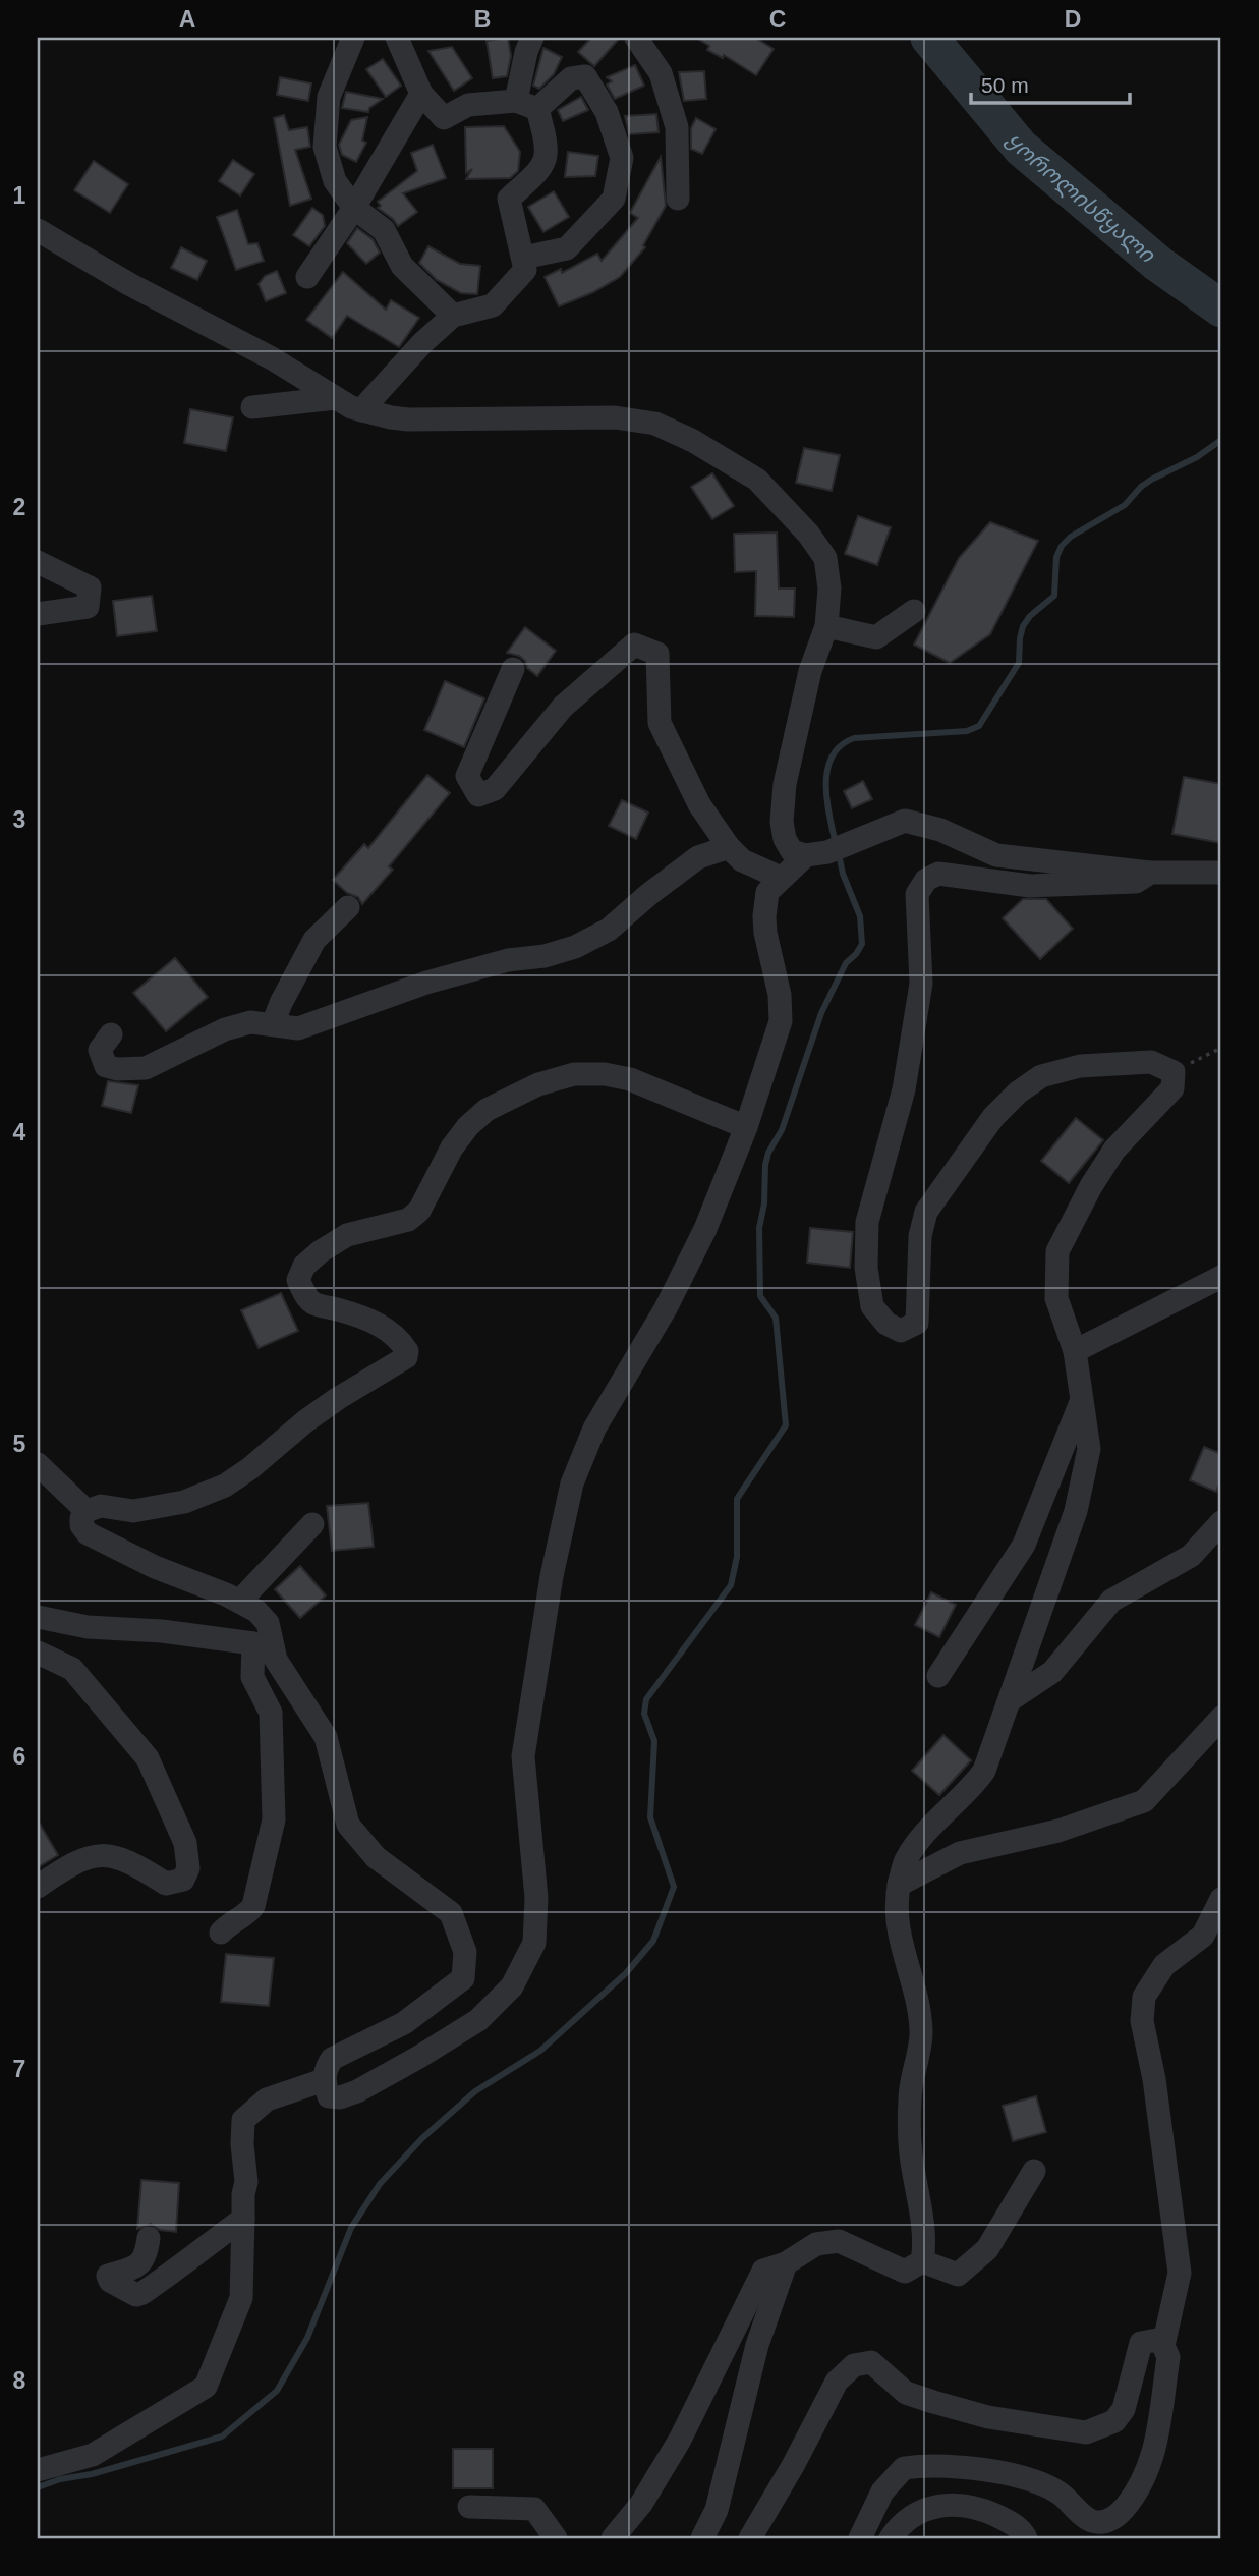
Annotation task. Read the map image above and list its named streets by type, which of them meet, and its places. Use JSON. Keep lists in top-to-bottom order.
{
  "water": ["ყოროლისწყალი"],
  "scale_bar": "50 m",
  "grid": {
    "columns": [
      "A",
      "B",
      "C",
      "D"
    ],
    "rows": [
      "1",
      "2",
      "3",
      "4",
      "5",
      "6",
      "7",
      "8"
    ]
  }
}
